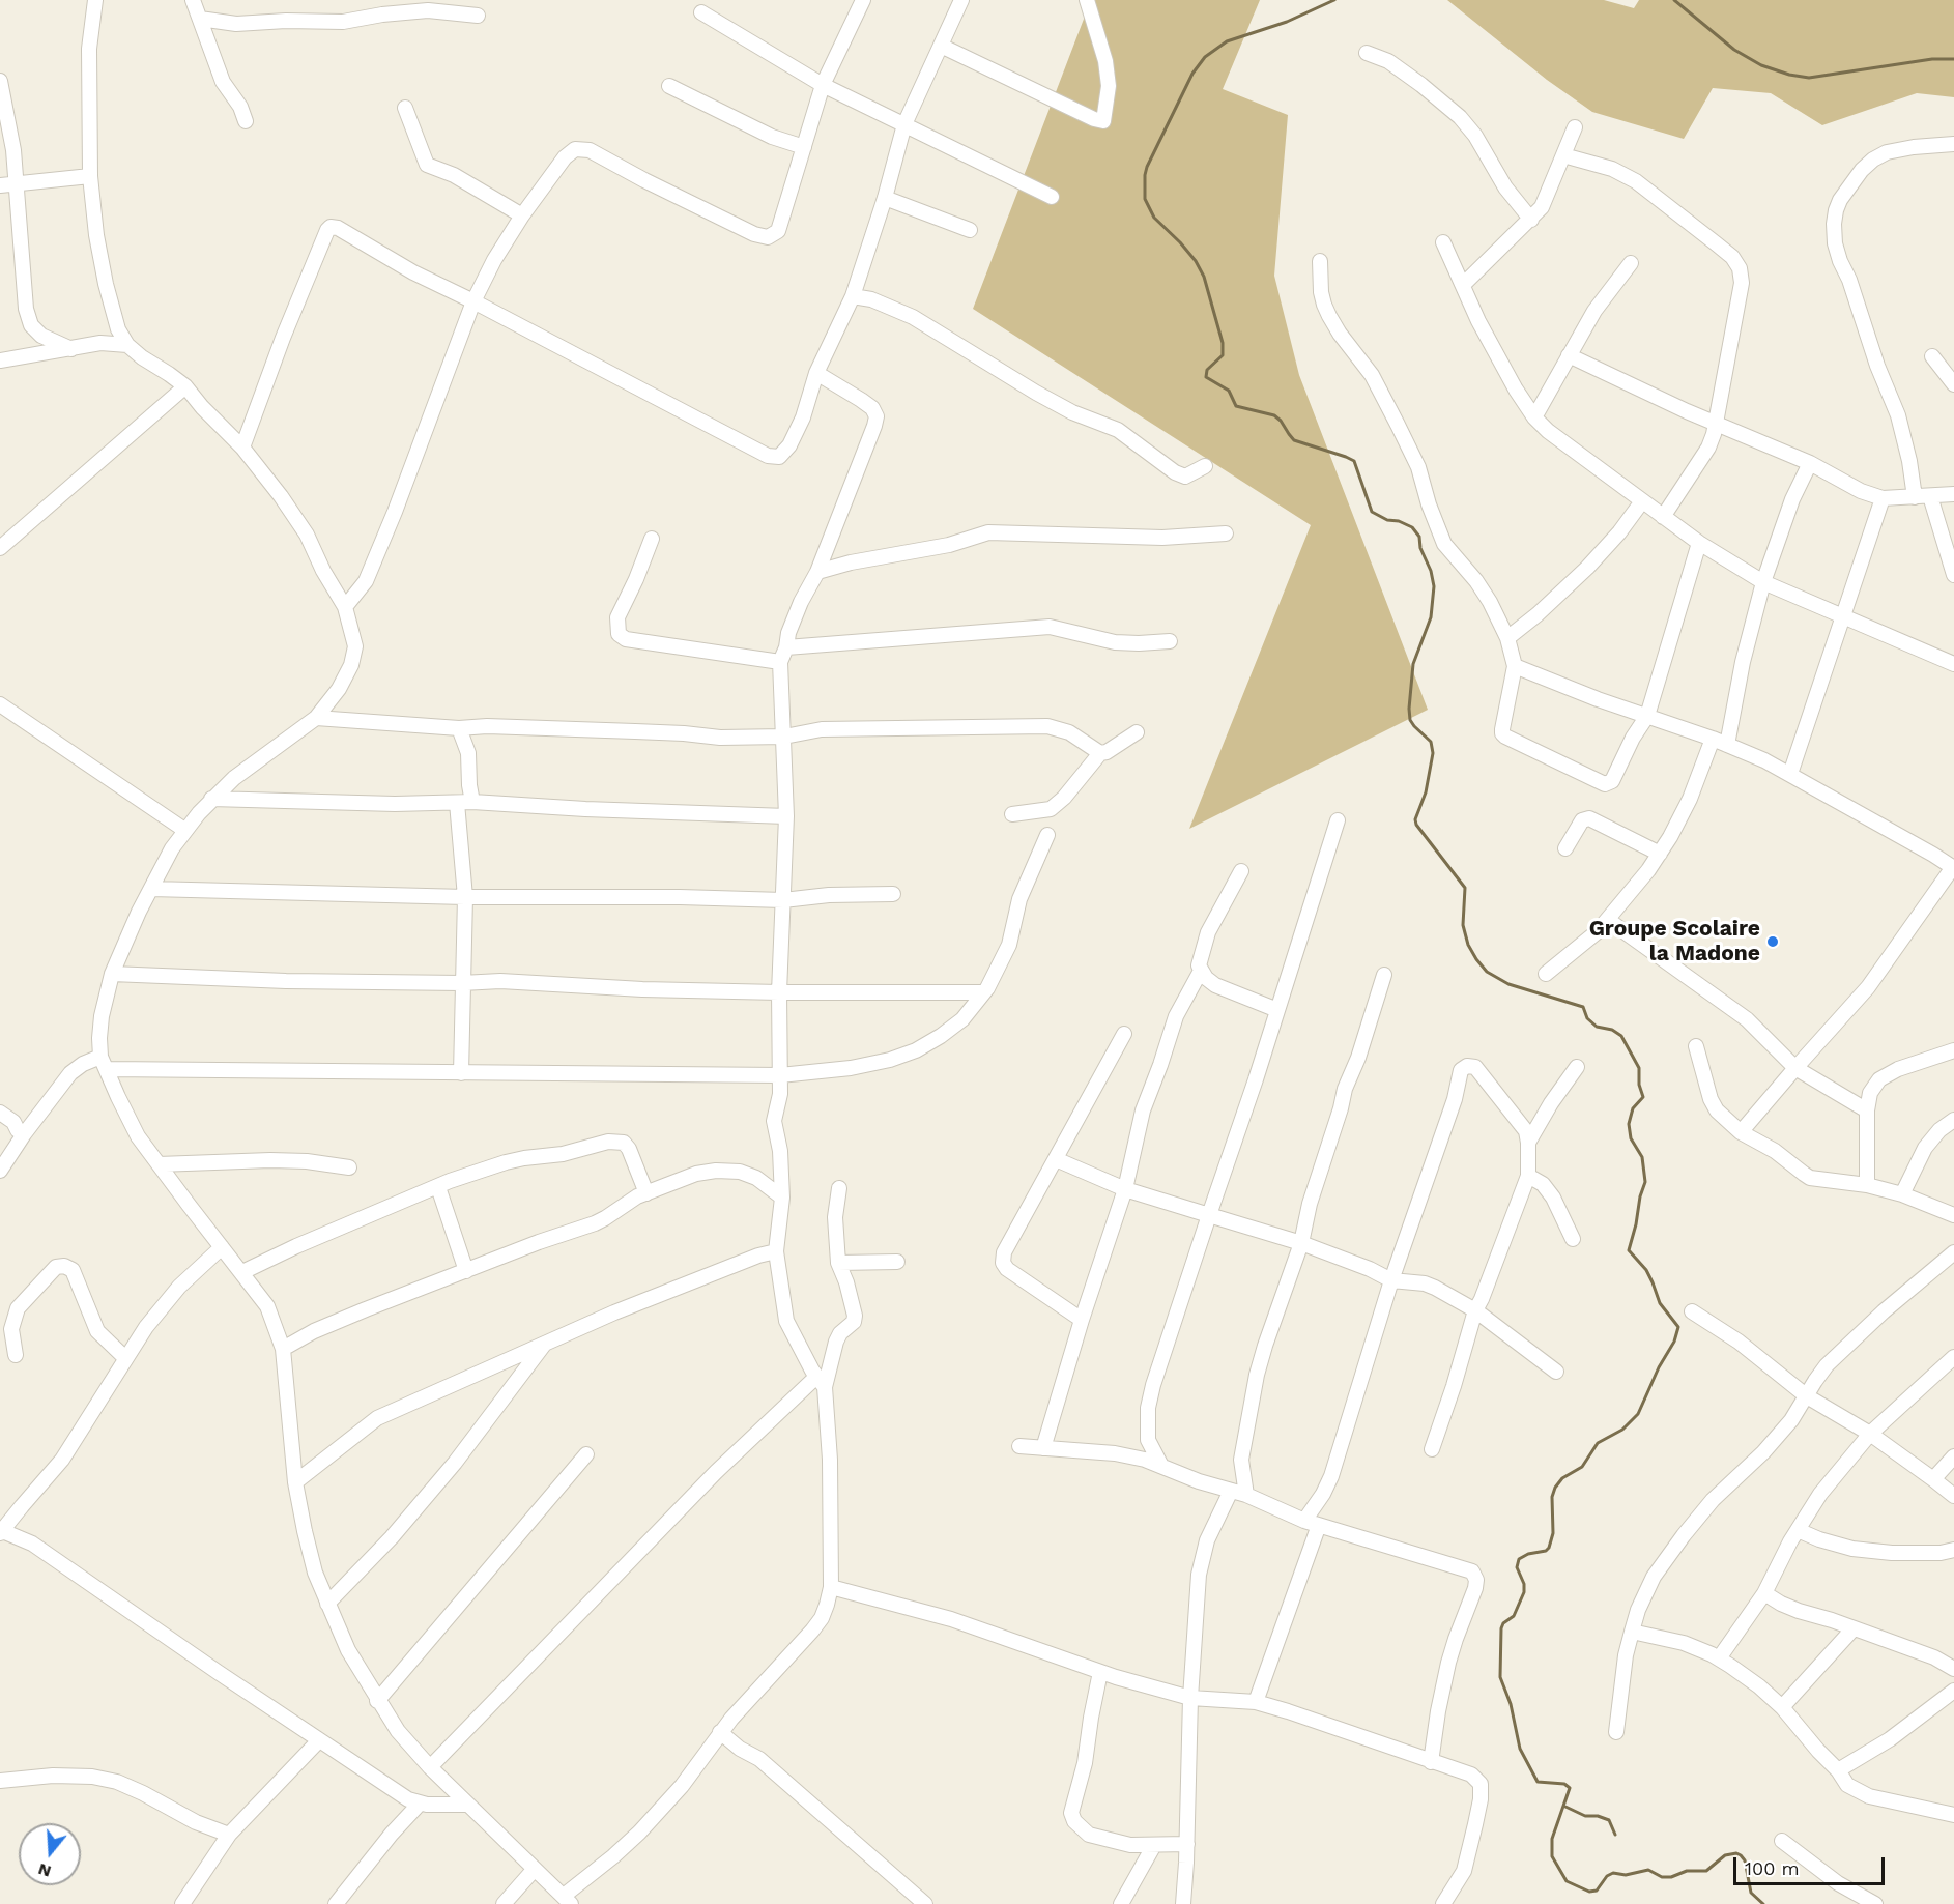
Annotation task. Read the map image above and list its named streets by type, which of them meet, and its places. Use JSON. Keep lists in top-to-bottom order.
{
  "places": ["Groupe Scolaire la Madone"],
  "scale_bar": "100 m",
  "north": "bottom"
}
